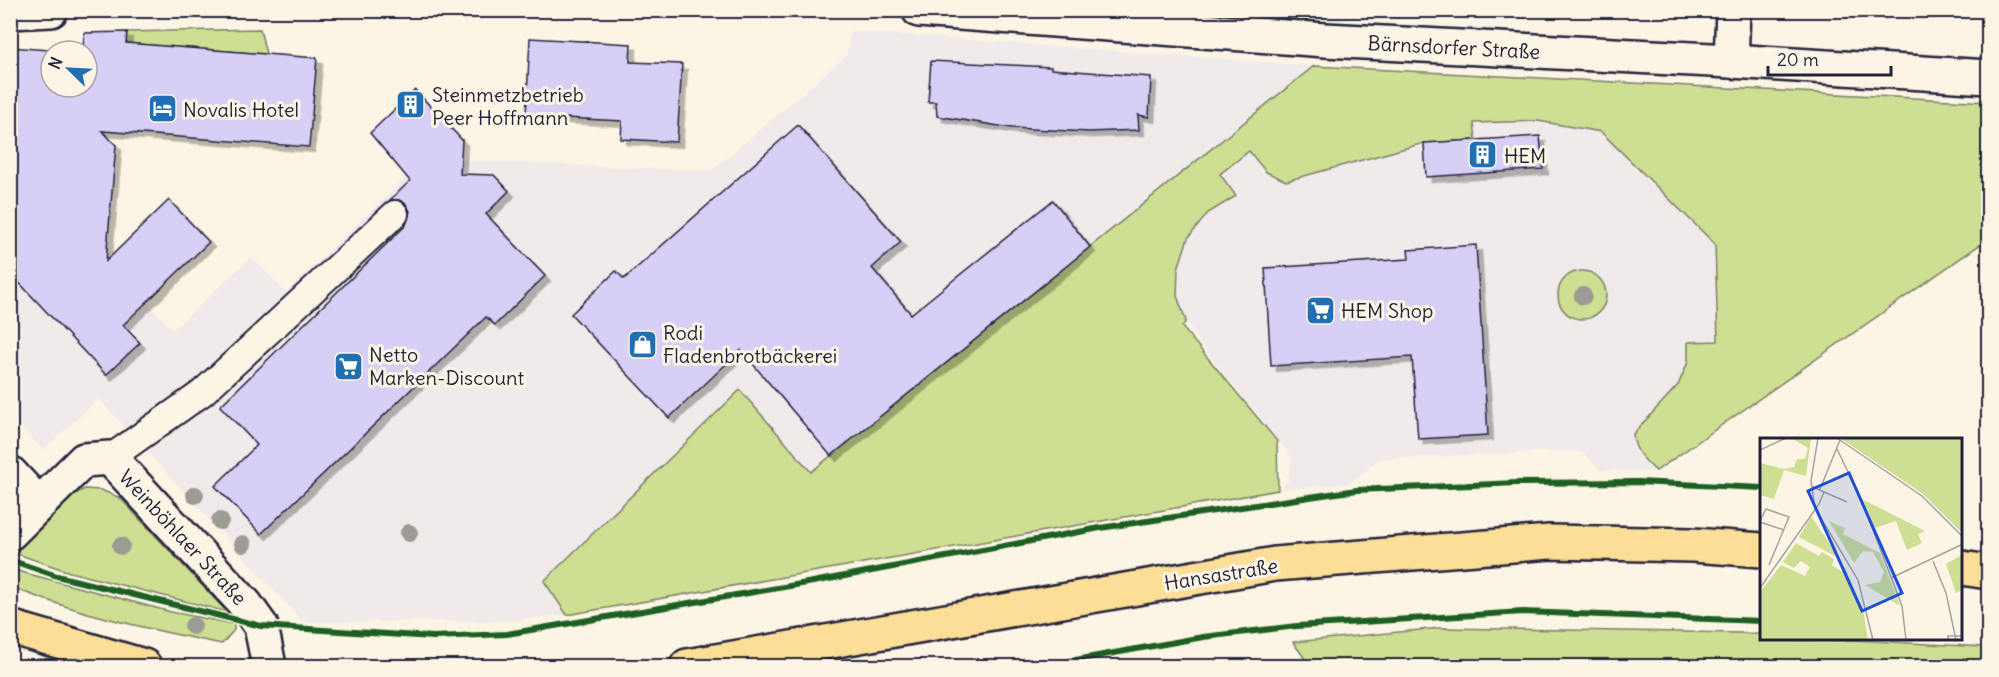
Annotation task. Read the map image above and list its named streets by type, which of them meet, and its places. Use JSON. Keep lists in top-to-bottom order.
{
  "streets": {
    "main road": ["Hansastraße"],
    "street": ["Bärnsdorfer Straße", "Weinböhlaer Straße"]
  },
  "places": {
    "building": ["Steinmetzbetrieb Peer Hoffmann", "HEM"],
    "hotel": ["Novalis Hotel"],
    "supermarket": ["HEM Shop", "Netto Marken-Discount"],
    "shop": ["Rodi Fladenbrotbäckerei"]
  },
  "scale_bar": "20 m",
  "north": "top left"
}
